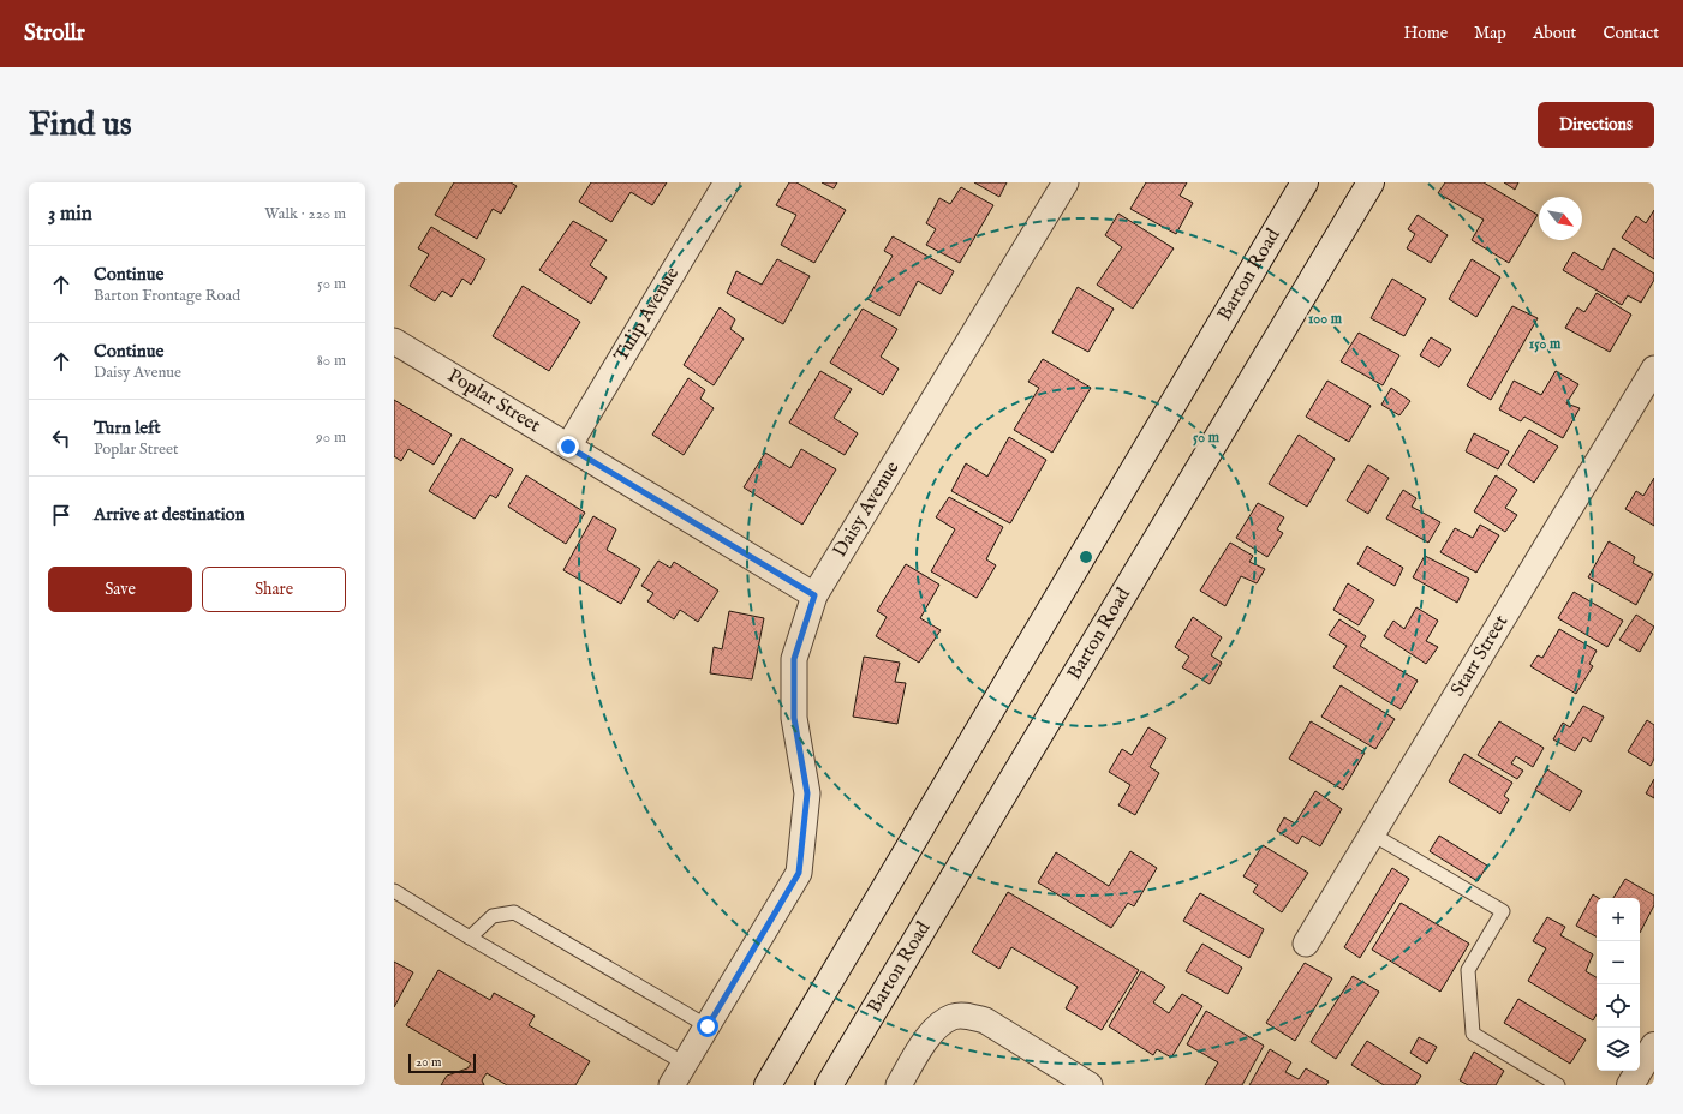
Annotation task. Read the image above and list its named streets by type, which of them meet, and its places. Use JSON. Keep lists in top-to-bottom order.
{
  "streets": {
    "main road": ["Barton Road"],
    "street": [
      "Tulip Avenue",
      "Poplar Street",
      "Daisy Avenue",
      "Starr Street"
    ]
  },
  "crossings": [
    ["Tulip Avenue", "Poplar Street"],
    ["Poplar Street", "Daisy Avenue"]
  ],
  "scale_bar": "20 m",
  "north": "bottom right",
  "page": {
    "header": "Strollr",
    "nav": [
      "Home",
      "Map",
      "About",
      "Contact"
    ],
    "buttons": [
      "Directions",
      ["Save", "Share"]
    ],
    "title": "Find us",
    "heading": ["3 min", "Walk · 220 m"],
    "list": [
      ["Continue", "Barton Frontage Road", "50 m"],
      ["Continue", "Daisy Avenue", "80 m"],
      ["Turn left", "Poplar Street", "90 m"],
      "Arrive at destination"
    ],
    "map_buttons": ["+", "−"],
    "scale": "20 m"
  },
  "rings": ["100 m", "150 m", "50 m"]
}
